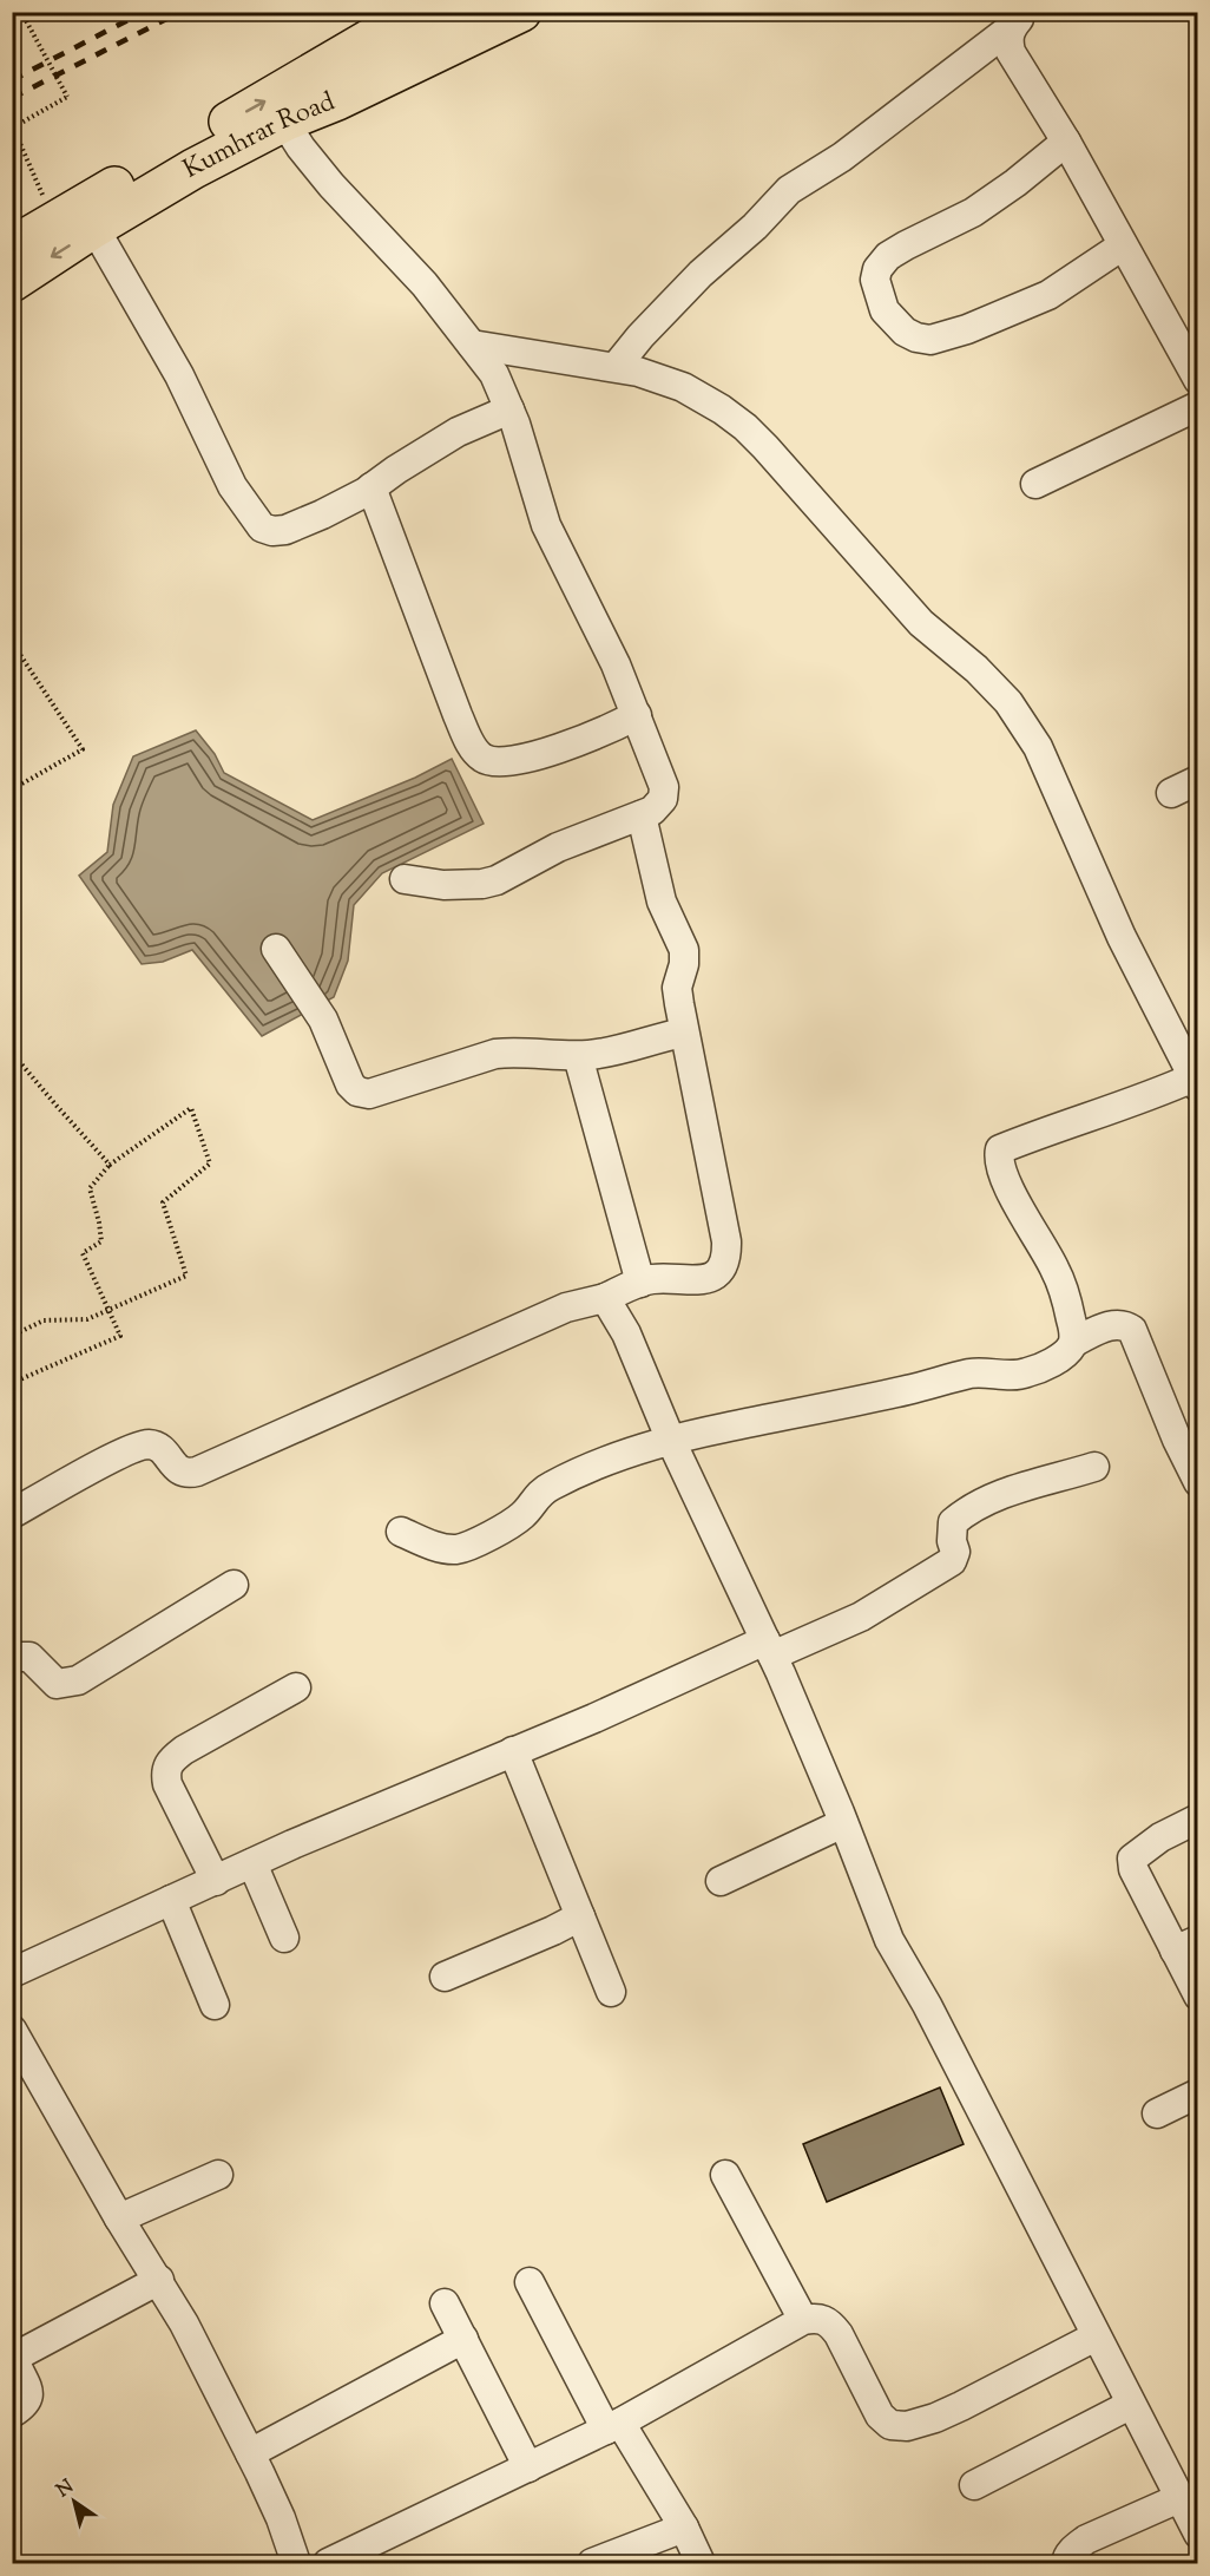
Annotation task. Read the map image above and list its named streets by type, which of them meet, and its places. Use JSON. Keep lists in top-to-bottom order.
{
  "streets": {
    "highway": ["Kumhrar Road"]
  },
  "north": "top left"
}
